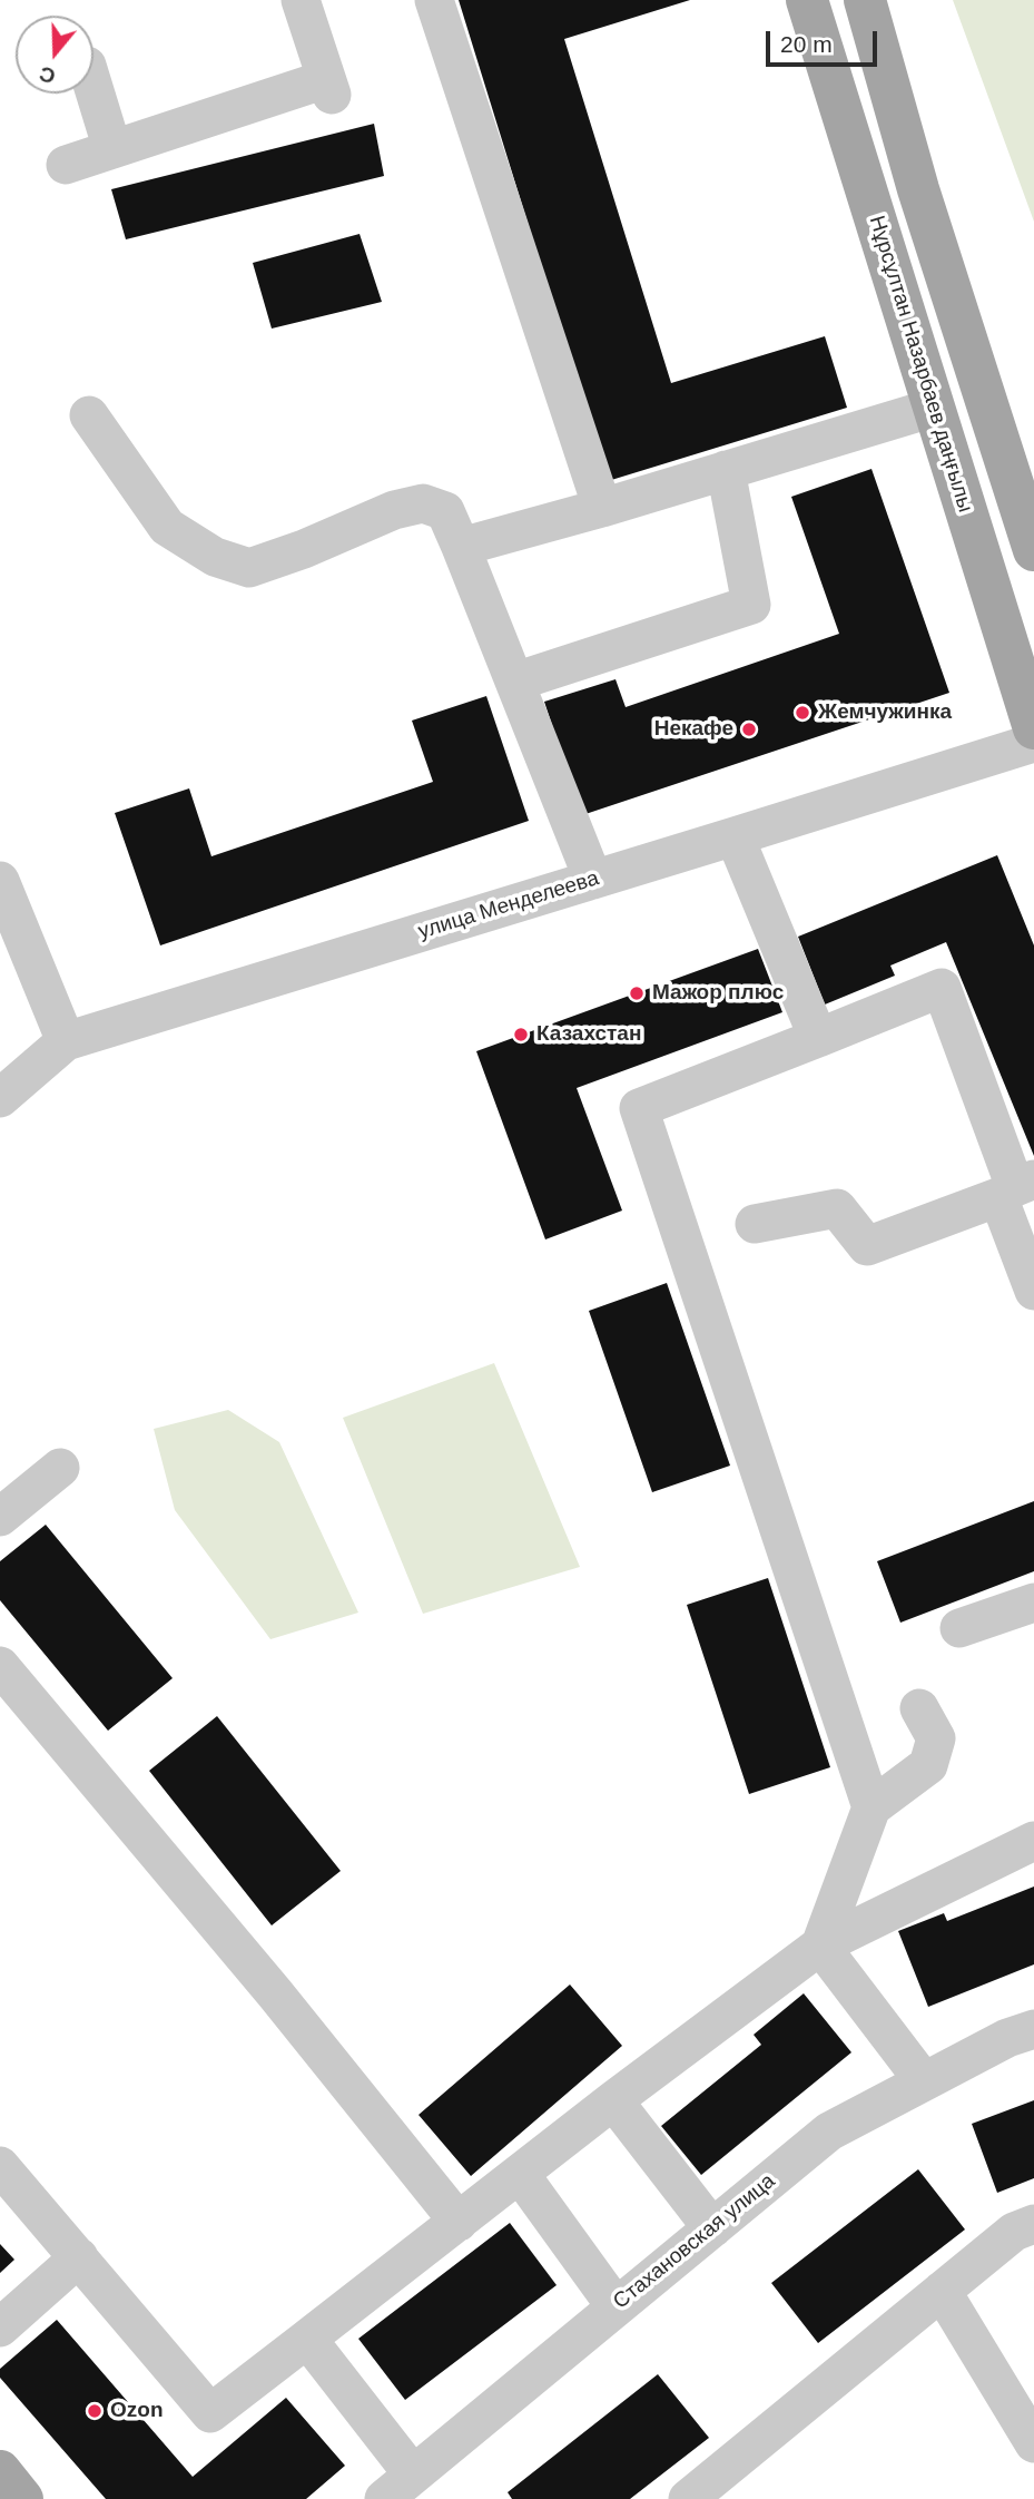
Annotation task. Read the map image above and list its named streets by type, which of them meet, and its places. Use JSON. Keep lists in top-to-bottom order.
{
  "streets": {
    "main road": ["Нұрсұлтан Назарбаев даңғылы"],
    "street": ["улица Менделеева", "Стахановская улица"]
  },
  "places": [
    "Жемчужинка",
    "Некафе",
    "Мажор плюс",
    "Казахстан",
    "Ozon"
  ],
  "scale_bar": "20 m",
  "north": "bottom"
}
